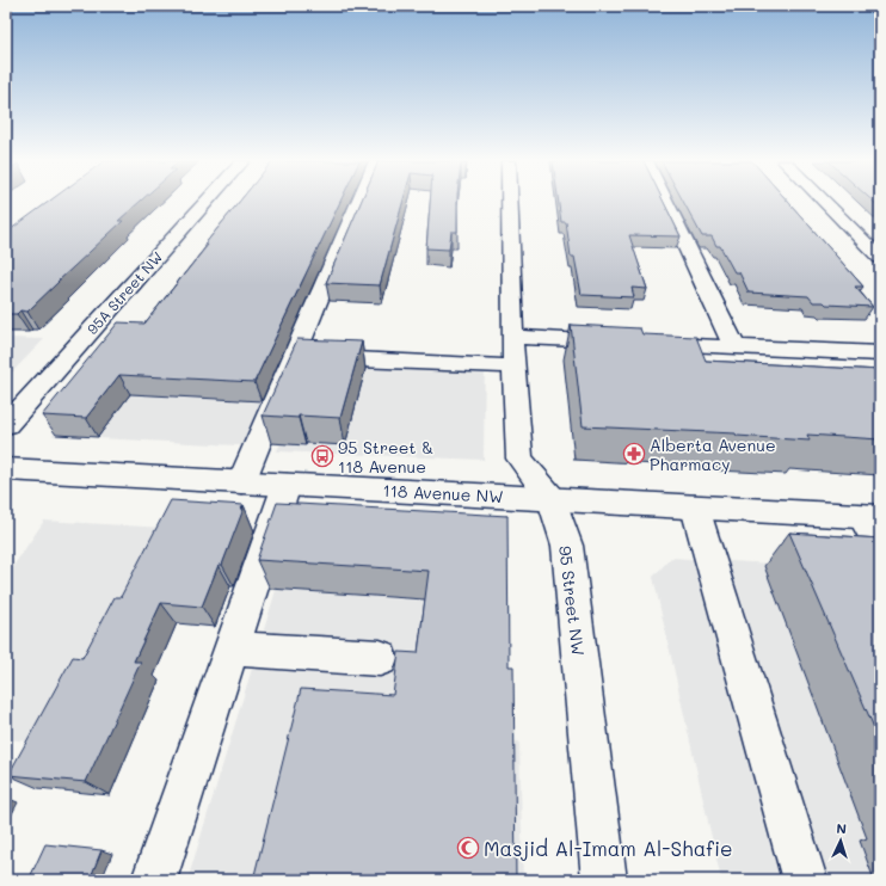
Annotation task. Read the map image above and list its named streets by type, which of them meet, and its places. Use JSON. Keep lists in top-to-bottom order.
{
  "streets": {
    "street": ["95A Street NW", "118 Avenue NW", "95 Street NW"]
  },
  "crossings": [
    ["118 Avenue NW", "95 Street NW"]
  ],
  "places": {
    "pharmacy": ["Alberta Avenue Pharmacy"],
    "bus stop": ["95 Street & 118 Avenue"],
    "mosque": ["Masjid Al-Imam Al-Shafie"]
  },
  "north": "top"
}
